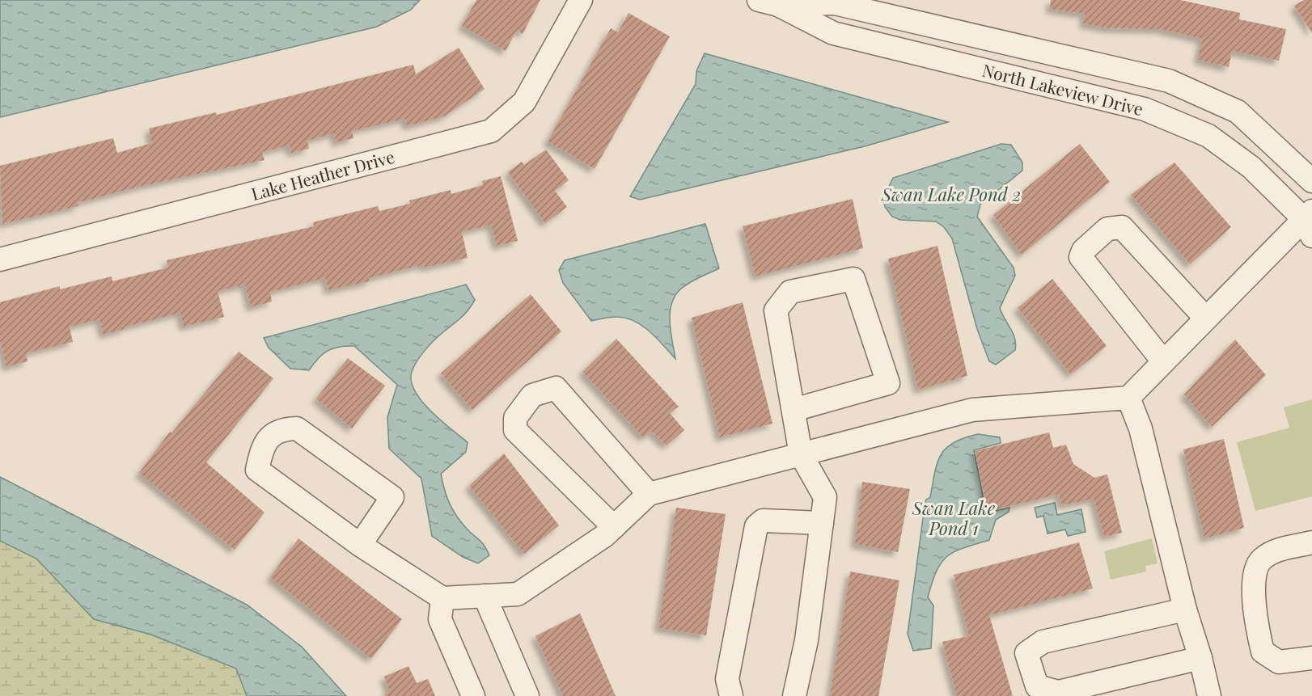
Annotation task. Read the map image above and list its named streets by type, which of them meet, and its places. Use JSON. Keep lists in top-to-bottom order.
{
  "streets": {
    "street": ["North Lakeview Drive", "Lake Heather Drive"]
  },
  "water": ["Swan Lake Pond 2", "Swan Lake Pond 1"]
}
